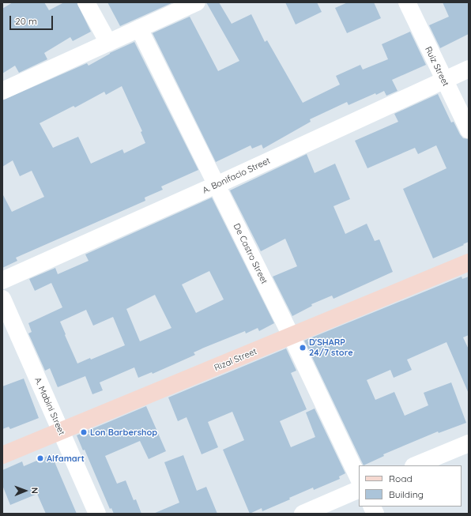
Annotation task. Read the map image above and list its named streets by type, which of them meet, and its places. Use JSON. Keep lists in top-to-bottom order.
{
  "streets": {
    "main road": ["Rizal Street"],
    "street": [
      "Ruiz Street",
      "A. Bonifacio Street",
      "De Castro Street",
      "A. Mabini Street"
    ]
  },
  "crossings": [
    ["Ruiz Street", "A. Bonifacio Street"],
    ["A. Bonifacio Street", "De Castro Street"],
    ["De Castro Street", "Rizal Street"],
    ["Rizal Street", "A. Mabini Street"]
  ],
  "places": ["D'SHARP 24/7 store", "Lon Barbershop", "Alfamart"],
  "legend": ["Road", "Building"],
  "scale_bar": "20 m",
  "north": "right"
}
